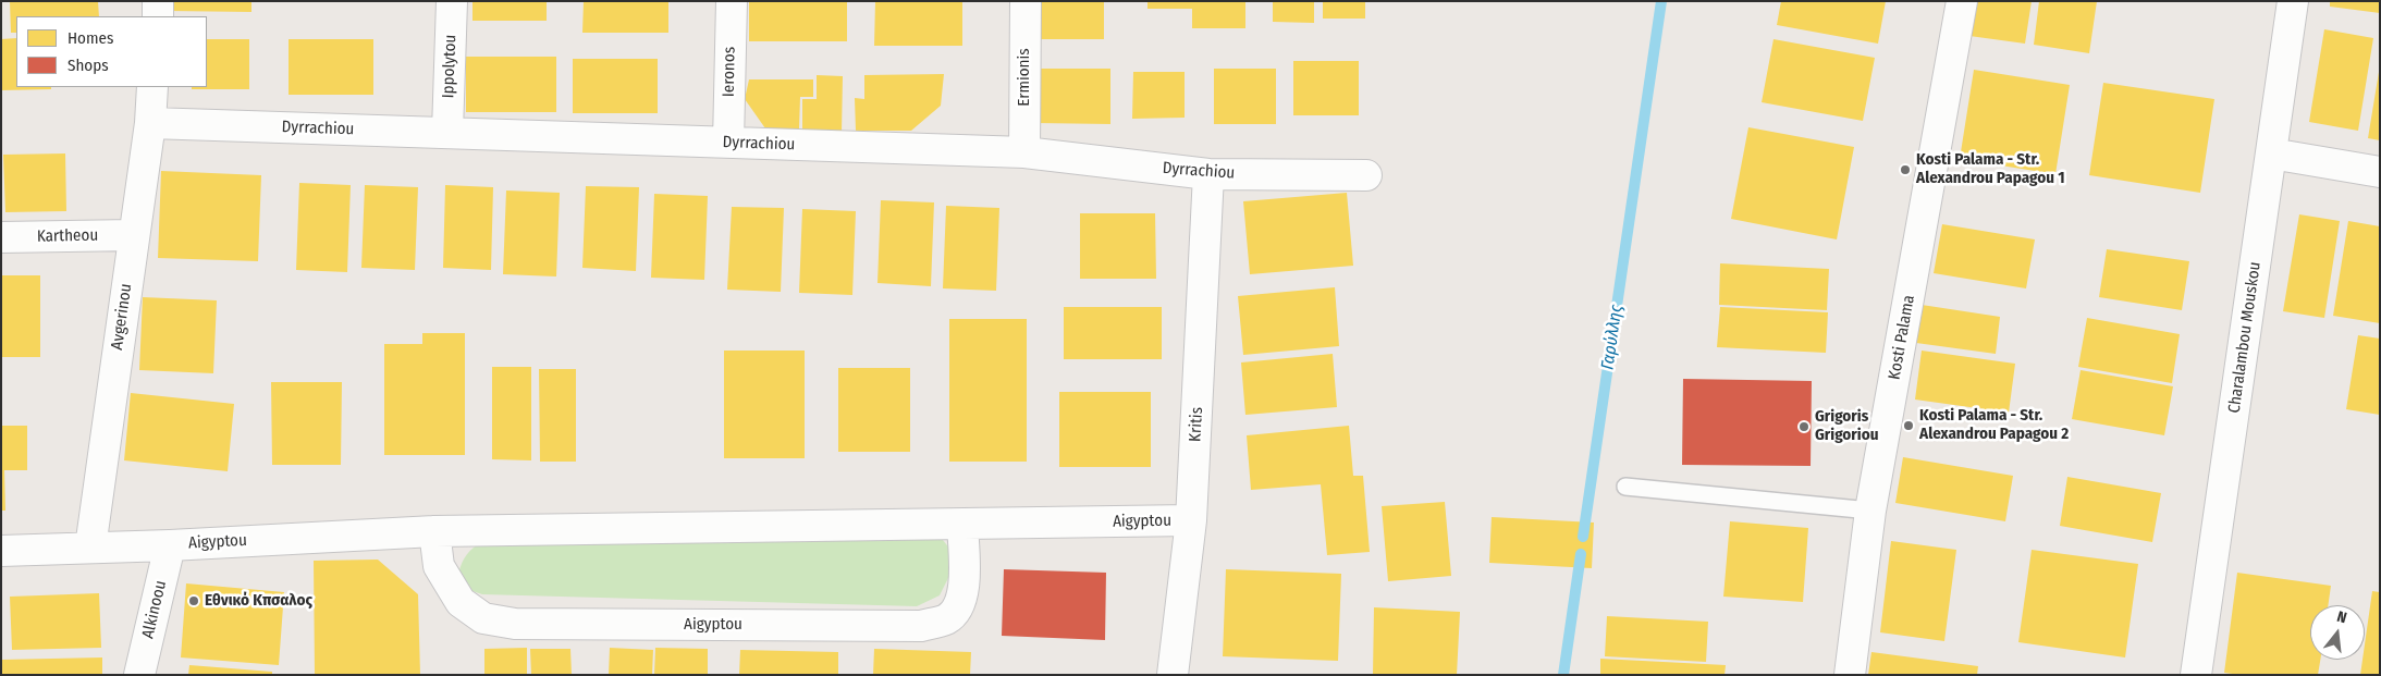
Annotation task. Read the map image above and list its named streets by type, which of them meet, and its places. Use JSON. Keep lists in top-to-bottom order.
{
  "streets": {
    "street": [
      "Ippolytou",
      "Ieronos",
      "Ermionis",
      "Dyrrachiou",
      "Kartheou",
      "Avgerinou",
      "Kosti Palama",
      "Charalambou Mouskou",
      "Kritis",
      "Aigyptou",
      "Alkinoou"
    ]
  },
  "crossings": [
    ["Ippolytou", "Dyrrachiou"],
    ["Ieronos", "Dyrrachiou"],
    ["Ermionis", "Dyrrachiou"],
    ["Dyrrachiou", "Avgerinou"],
    ["Dyrrachiou", "Kritis"],
    ["Kartheou", "Avgerinou"],
    ["Avgerinou", "Aigyptou"],
    ["Kritis", "Aigyptou"],
    ["Aigyptou", "Alkinoou"]
  ],
  "water": ["Γαρύλλης"],
  "places": [
    "Kosti Palama - Str. Alexandrou Papagou 1",
    "Kosti Palama - Str. Alexandrou Papagou 2",
    "Grigoris Grigoriou",
    "Εθνικό Κπσαλος"
  ],
  "legend": ["Homes", "Shops"],
  "north": "top"
}
